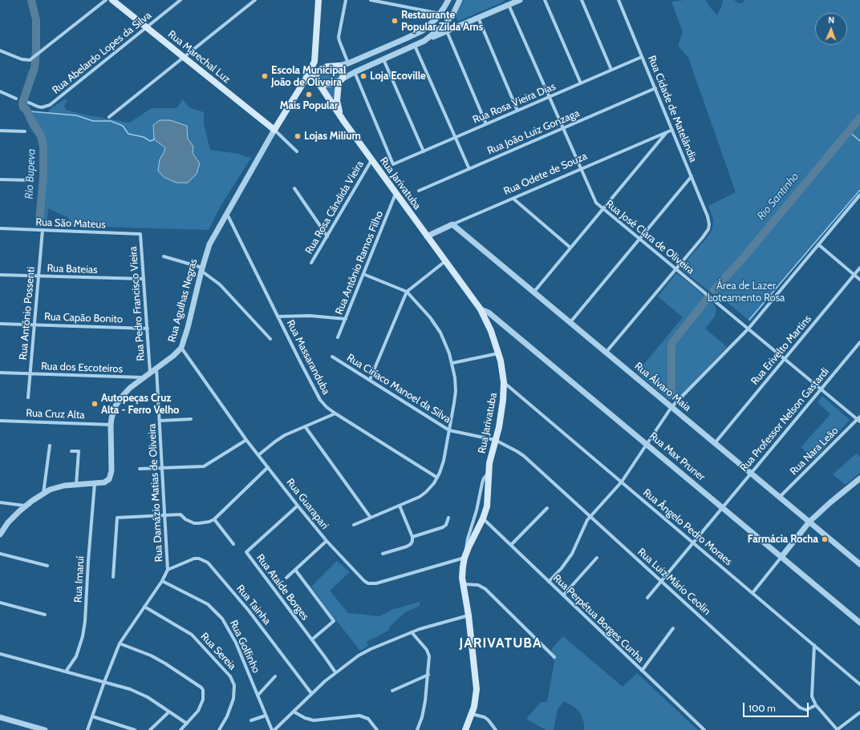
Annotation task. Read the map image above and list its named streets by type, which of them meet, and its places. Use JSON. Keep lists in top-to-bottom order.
{
  "streets": {
    "main road": ["Rua Marechal Luz", "Rua Jarivatuba", "Rua Agulhas Negras"],
    "street": [
      "Rua Abelardo Lopes da Silva",
      "Rua Rosa Vieira Dias",
      "Rua Cidade de Matelândia",
      "Rua João Luiz Gonzaga",
      "Rua Odete de Souza",
      "Rua Rosa Cândida Vieira",
      "Rua São Mateus",
      "Rua José Clara de Oliveira",
      "Rua Antônio Ramos Filho",
      "Rua Bateias",
      "Rua Pedro Francisco Vieira",
      "Rua Antônio Possenti",
      "Rua Capão Bonito",
      "Rua Erivelto Martins",
      "Rua Massaranduba",
      "Rua dos Escoteiros",
      "Rua Álvaro Maia",
      "Rua Ciríaco Manoel da Silva",
      "Rua Cruz Alta",
      "Rua Professor Nelson Gastardi",
      "Rua Nara Leão",
      "Rua Max Pruner",
      "Rua Damázio Matias de Oliveira",
      "Rua Guarapari",
      "Rua Ângelo Pedro Moraes",
      "Rua Imaruí",
      "Rua Luiz Mário Ceolin",
      "Rua Ataíde Borges",
      "Rua Tainha",
      "Rua Perpétua Borges Cunha",
      "Rua Golfinho",
      "Rua Sereia"
    ]
  },
  "crossings": [
    ["Rua Abelardo Lopes da Silva", "Rua Marechal Luz"],
    ["Rua Marechal Luz", "Rua Agulhas Negras"],
    ["Rua Rosa Vieira Dias", "Rua Cidade de Matelândia"],
    ["Rua Rosa Vieira Dias", "Rua José Clara de Oliveira"],
    ["Rua Cidade de Matelândia", "Rua João Luiz Gonzaga"],
    ["Rua Cidade de Matelândia", "Rua Odete de Souza"],
    ["Rua Cidade de Matelândia", "Rua José Clara de Oliveira"],
    ["Rua João Luiz Gonzaga", "Rua José Clara de Oliveira"],
    ["Rua Odete de Souza", "Rua Jarivatuba"],
    ["Rua Odete de Souza", "Rua José Clara de Oliveira"],
    ["Rua Odete de Souza", "Rua Álvaro Maia"],
    ["Rua Jarivatuba", "Rua Rosa Cândida Vieira"],
    ["Rua Jarivatuba", "Rua Antônio Ramos Filho"],
    ["Rua Jarivatuba", "Rua Agulhas Negras"],
    ["Rua Jarivatuba", "Rua Ciríaco Manoel da Silva"],
    ["Rua Jarivatuba", "Rua Max Pruner"],
    ["Rua Jarivatuba", "Rua Guarapari"],
    ["Rua Jarivatuba", "Rua Ângelo Pedro Moraes"],
    ["Rua Jarivatuba", "Rua Luiz Mário Ceolin"],
    ["Rua Jarivatuba", "Rua Perpétua Borges Cunha"],
    ["Rua São Mateus", "Rua Pedro Francisco Vieira"],
    ["Rua São Mateus", "Rua Antônio Possenti"],
    ["Rua José Clara de Oliveira", "Rua Erivelto Martins"],
    ["Rua José Clara de Oliveira", "Rua Professor Nelson Gastardi"],
    ["Rua José Clara de Oliveira", "Rua Nara Leão"],
    ["Rua Bateias", "Rua Pedro Francisco Vieira"],
    ["Rua Bateias", "Rua Antônio Possenti"],
    ["Rua Agulhas Negras", "Rua Pedro Francisco Vieira"],
    ["Rua Agulhas Negras", "Rua Massaranduba"],
    ["Rua Agulhas Negras", "Rua dos Escoteiros"],
    ["Rua Agulhas Negras", "Rua Cruz Alta"],
    ["Rua Agulhas Negras", "Rua Damázio Matias de Oliveira"],
    ["Rua Agulhas Negras", "Rua Guarapari"],
    ["Rua Agulhas Negras", "Rua Imaruí"],
    ["Rua Pedro Francisco Vieira", "Rua Capão Bonito"],
    ["Rua Antônio Possenti", "Rua Capão Bonito"],
    ["Rua Antônio Possenti", "Rua dos Escoteiros"],
    ["Rua Erivelto Martins", "Rua Álvaro Maia"],
    ["Rua Álvaro Maia", "Rua Professor Nelson Gastardi"],
    ["Rua Álvaro Maia", "Rua Nara Leão"],
    ["Rua Ciríaco Manoel da Silva", "Rua Luiz Mário Ceolin"],
    ["Rua Professor Nelson Gastardi", "Rua Max Pruner"],
    ["Rua Professor Nelson Gastardi", "Rua Ângelo Pedro Moraes"],
    ["Rua Professor Nelson Gastardi", "Rua Luiz Mário Ceolin"],
    ["Rua Damázio Matias de Oliveira", "Rua Tainha"],
    ["Rua Damázio Matias de Oliveira", "Rua Golfinho"],
    ["Rua Damázio Matias de Oliveira", "Rua Sereia"],
    ["Rua Guarapari", "Rua Ataíde Borges"]
  ],
  "districts": ["JARIVATUBA"],
  "water": ["Rio Bupeva", "Rio Santinho"],
  "parks": ["Área de Lazer Loteamento Rosa"],
  "places": [
    "Restaurante Popular Zilda Arns",
    "Escola Municipal João de Oliveira",
    "Loja Ecoville",
    "Mais Popular",
    "Lojas Milium",
    "Autopeças Cruz Alta - Ferro Velho",
    "Farmácia Rocha"
  ],
  "scale_bar": "100 m",
  "north": "top"
}
